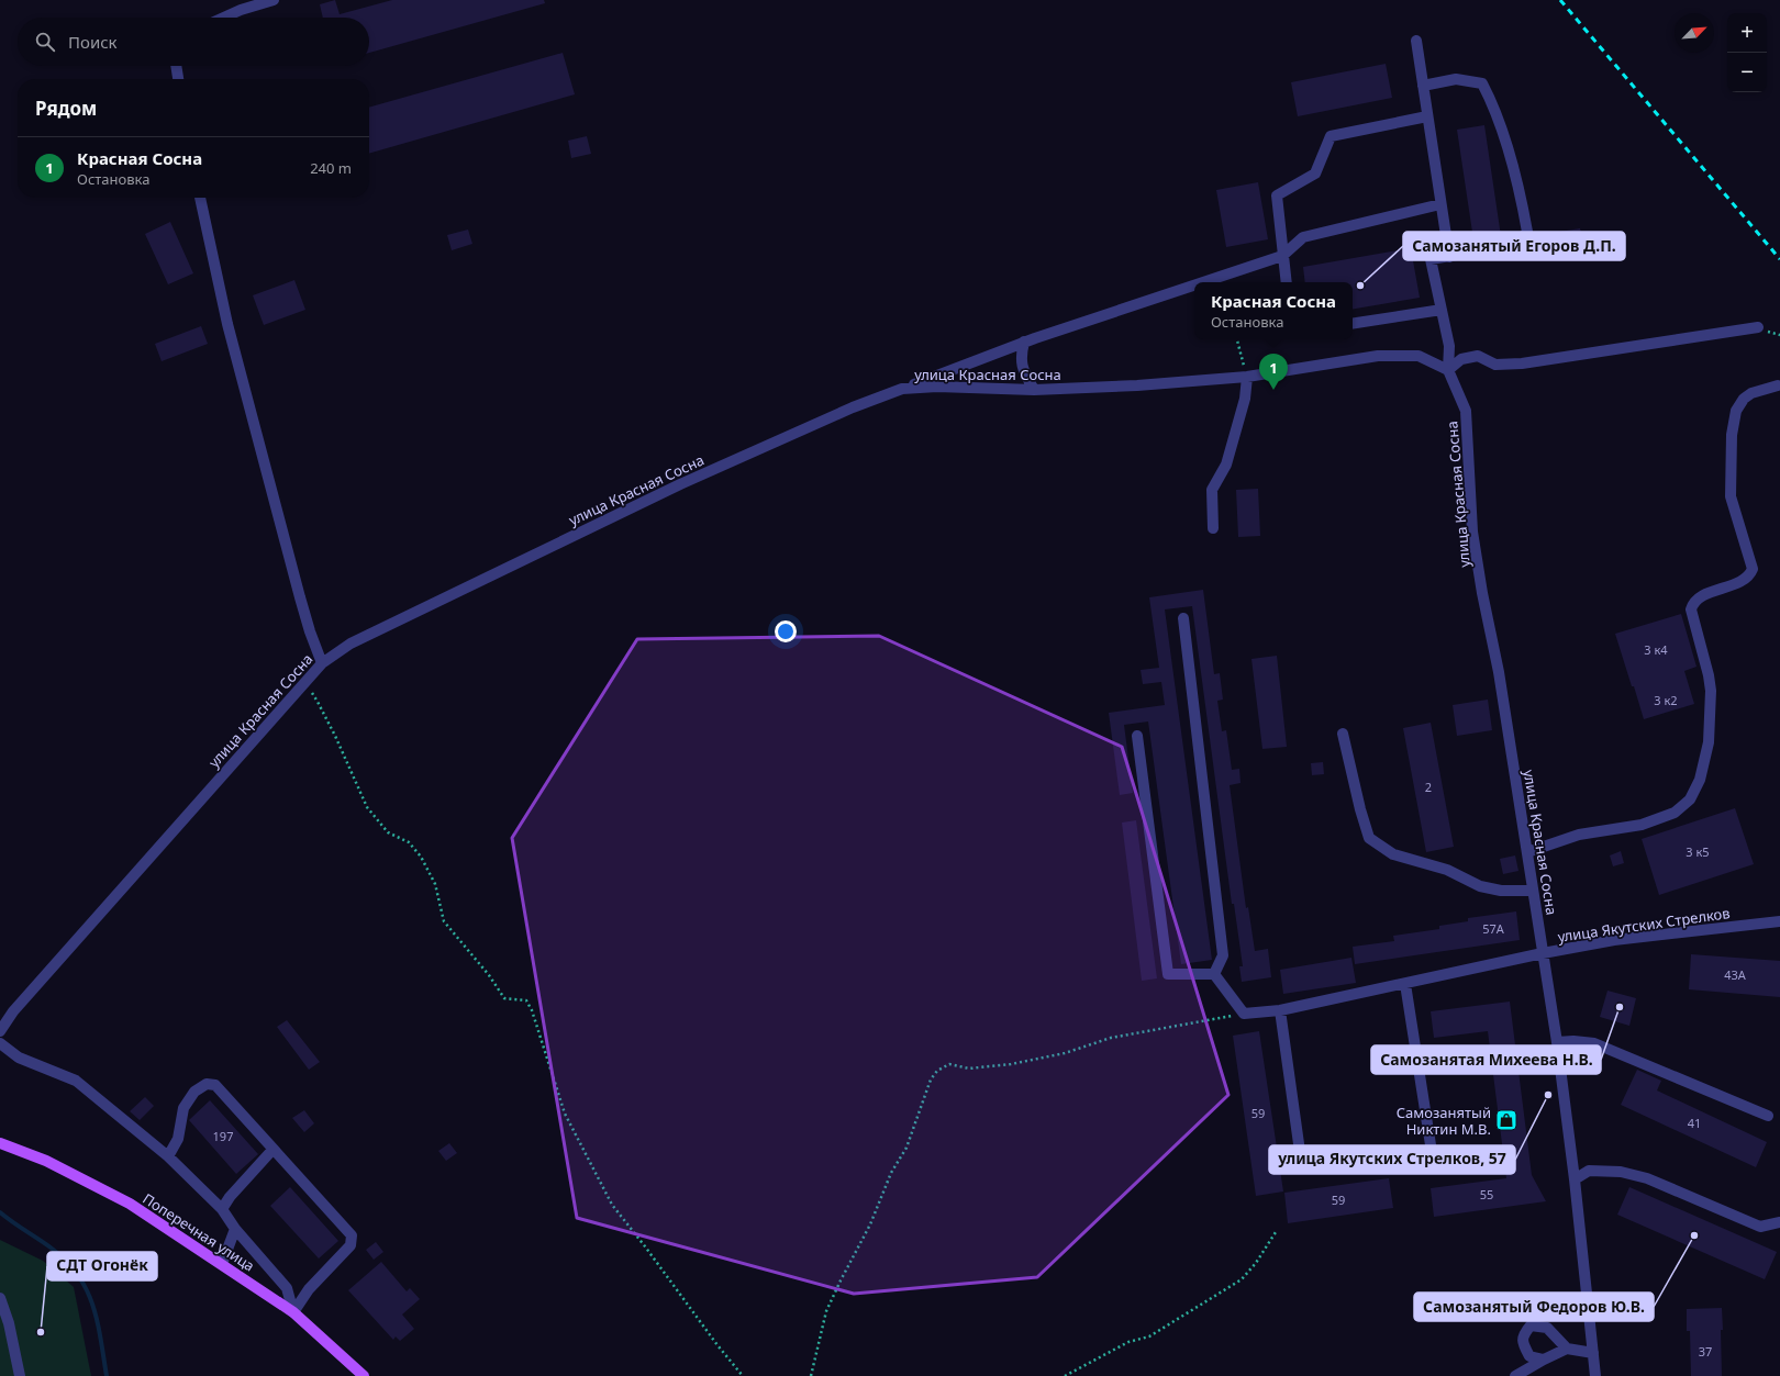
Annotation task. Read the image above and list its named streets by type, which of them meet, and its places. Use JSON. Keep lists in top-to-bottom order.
{
  "streets": {
    "main road": ["Поперечная улица"],
    "street": ["улица Красная Сосна", "улица Якутских Стрелков"]
  },
  "crossings": [
    ["улица Красная Сосна", "улица Якутских Стрелков"]
  ],
  "places": {
    "other": [
      "Самозанятый Егоров Д.П.",
      "Самозанятая Михеева Н.В.",
      "улица Якутских Стрелков, 57",
      "Самозанятый Федоров Ю.В.",
      "СДТ Огонёк"
    ],
    "shop": ["Самозанятый Никтин М.В."]
  },
  "house_numbers": [
    "3 к4",
    "3 к2",
    "2",
    "3 к5",
    "57А",
    "43А",
    "59",
    "41",
    "197",
    "55",
    "59",
    "37"
  ],
  "north": "top right",
  "page": {
    "map_buttons": ["+", "−"],
    "search": "Поиск",
    "heading": "Рядом",
    "list": [
      {
        "mark": "1",
        "name": "Красная Сосна",
        "note": "Остановка",
        "value": "240 m"
      }
    ],
    "popup": ["Красная Сосна", "Остановка"],
    "pins": "1"
  }
}
